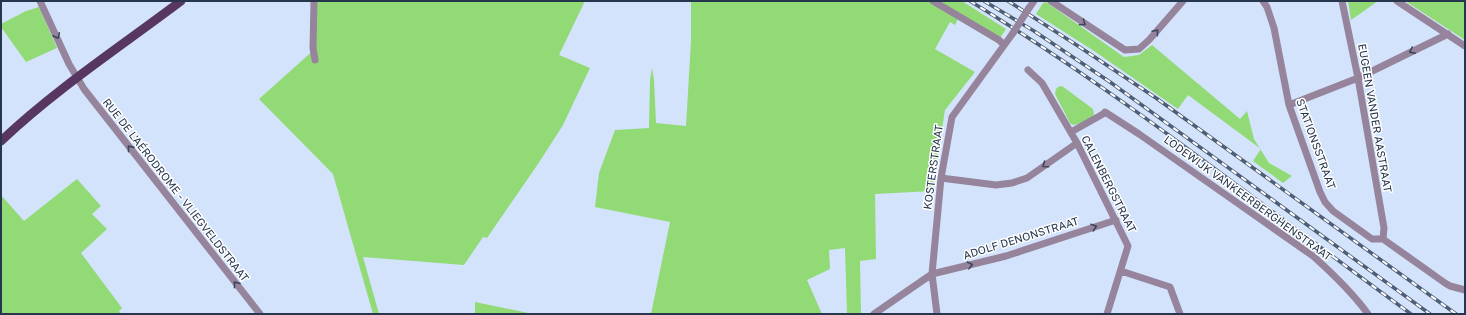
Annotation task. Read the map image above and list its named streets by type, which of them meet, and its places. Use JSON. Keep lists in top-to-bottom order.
{
  "streets": {
    "street": [
      "EUGEEN VANDER AASTRAAT",
      "STATIONSSTRAAT",
      "KOSTERSTRAAT",
      "CALENBERGSTRAAT",
      "RUE DE L'AÉRODROME - VLIEGVELDSTRAAT",
      "LODEWIJK VANKEERBERGHENSTRAAT",
      "ADOLF DENONSTRAAT"
    ]
  },
  "crossings": [
    ["EUGEEN VANDER AASTRAAT", "STATIONSSTRAAT"],
    ["KOSTERSTRAAT", "ADOLF DENONSTRAAT"],
    ["CALENBERGSTRAAT", "LODEWIJK VANKEERBERGHENSTRAAT"],
    ["CALENBERGSTRAAT", "ADOLF DENONSTRAAT"]
  ],
  "one_way": ["ADOLF DENONSTRAAT"]
}
